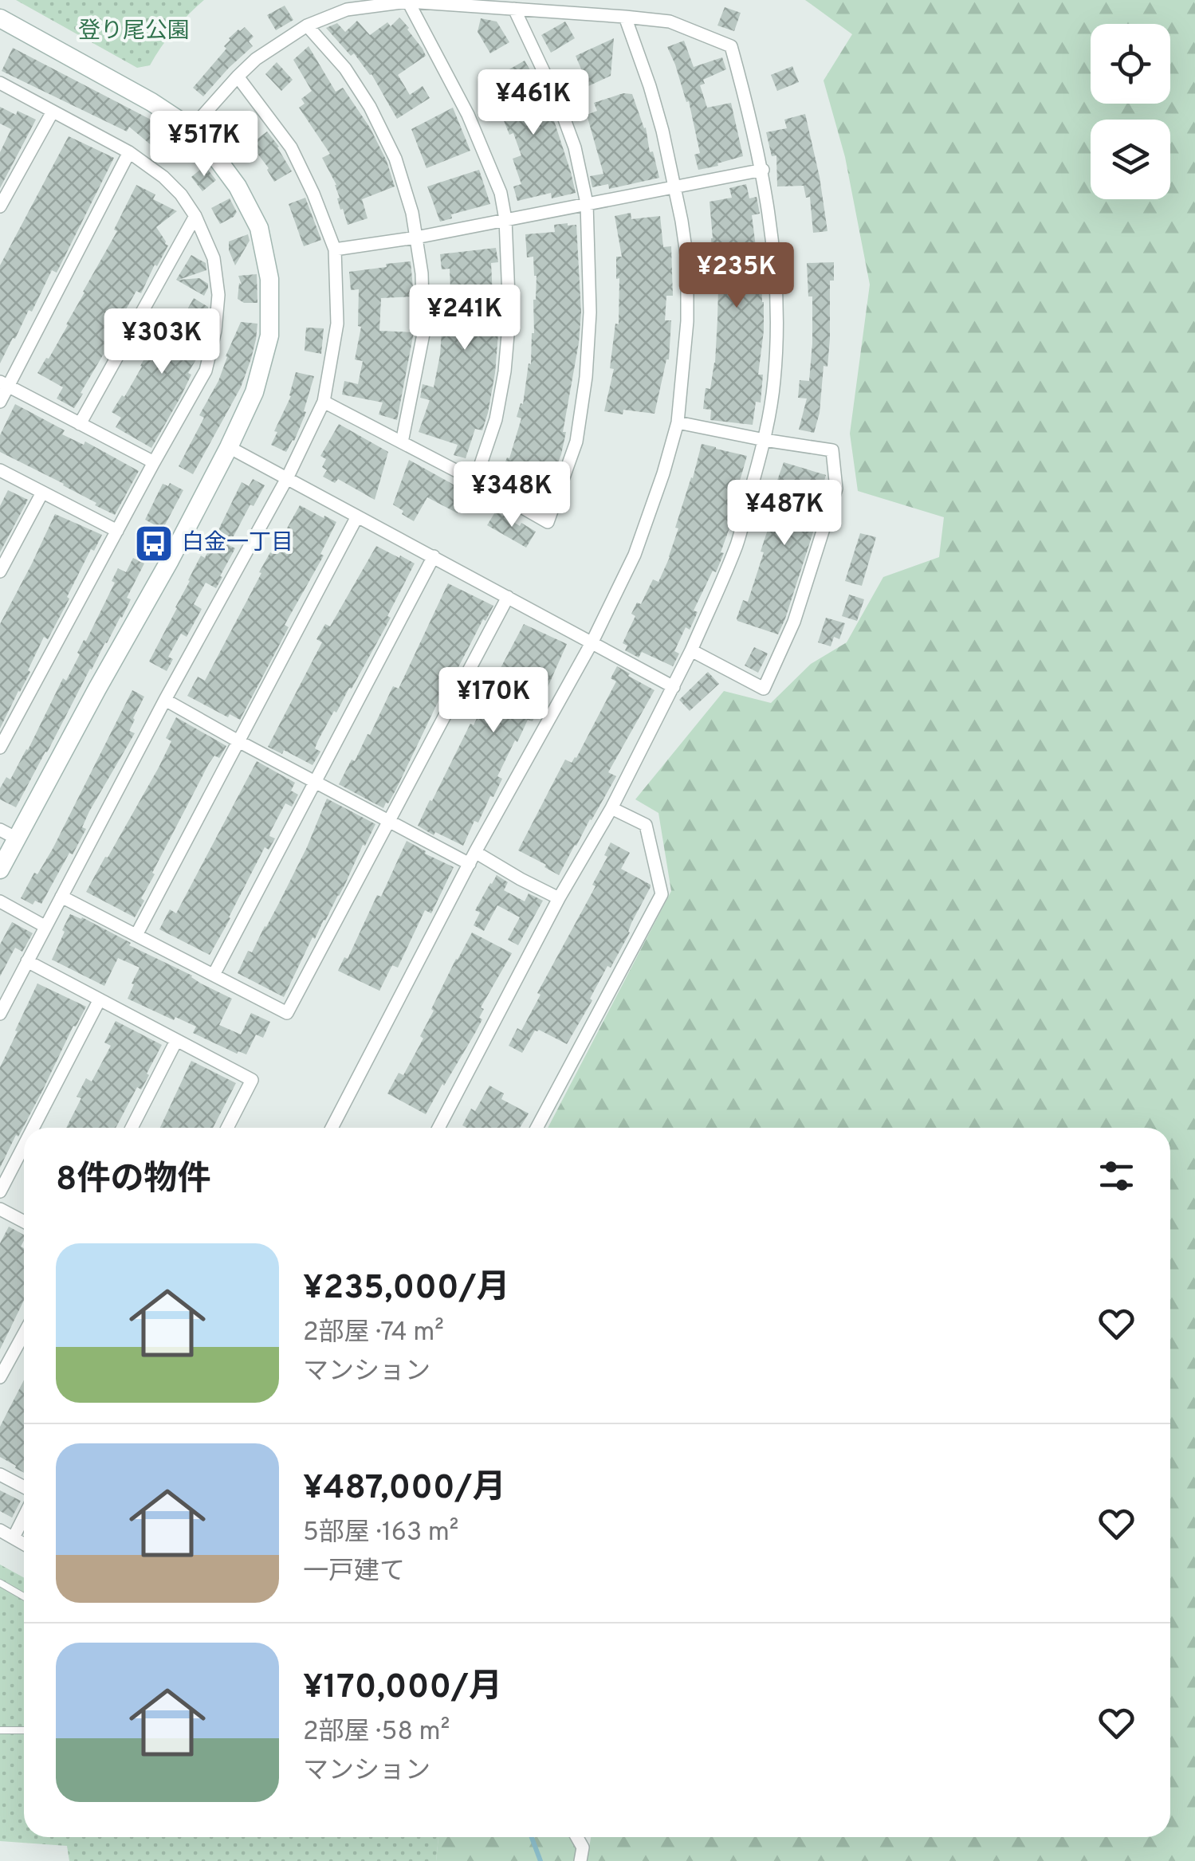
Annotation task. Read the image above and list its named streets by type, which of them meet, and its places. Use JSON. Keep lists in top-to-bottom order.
{
  "parks": ["登り尾公園"],
  "places": {
    "bus stop": ["白金一丁目"]
  },
  "page": {
    "price": [
      "¥461K",
      "¥517K",
      "¥235K",
      "¥241K",
      "¥303K",
      "¥348K",
      "¥487K",
      "¥170K"
    ],
    "heading": "8件の物件",
    "list": [
      {
        "name": "¥235,000/月",
        "note": "2部屋 · 74 m² · マンション"
      },
      {
        "name": "¥487,000/月",
        "note": "5部屋 · 163 m² · 一戸建て"
      },
      {
        "name": "¥170,000/月",
        "note": "2部屋 · 58 m² · マンション"
      }
    ]
  }
}
